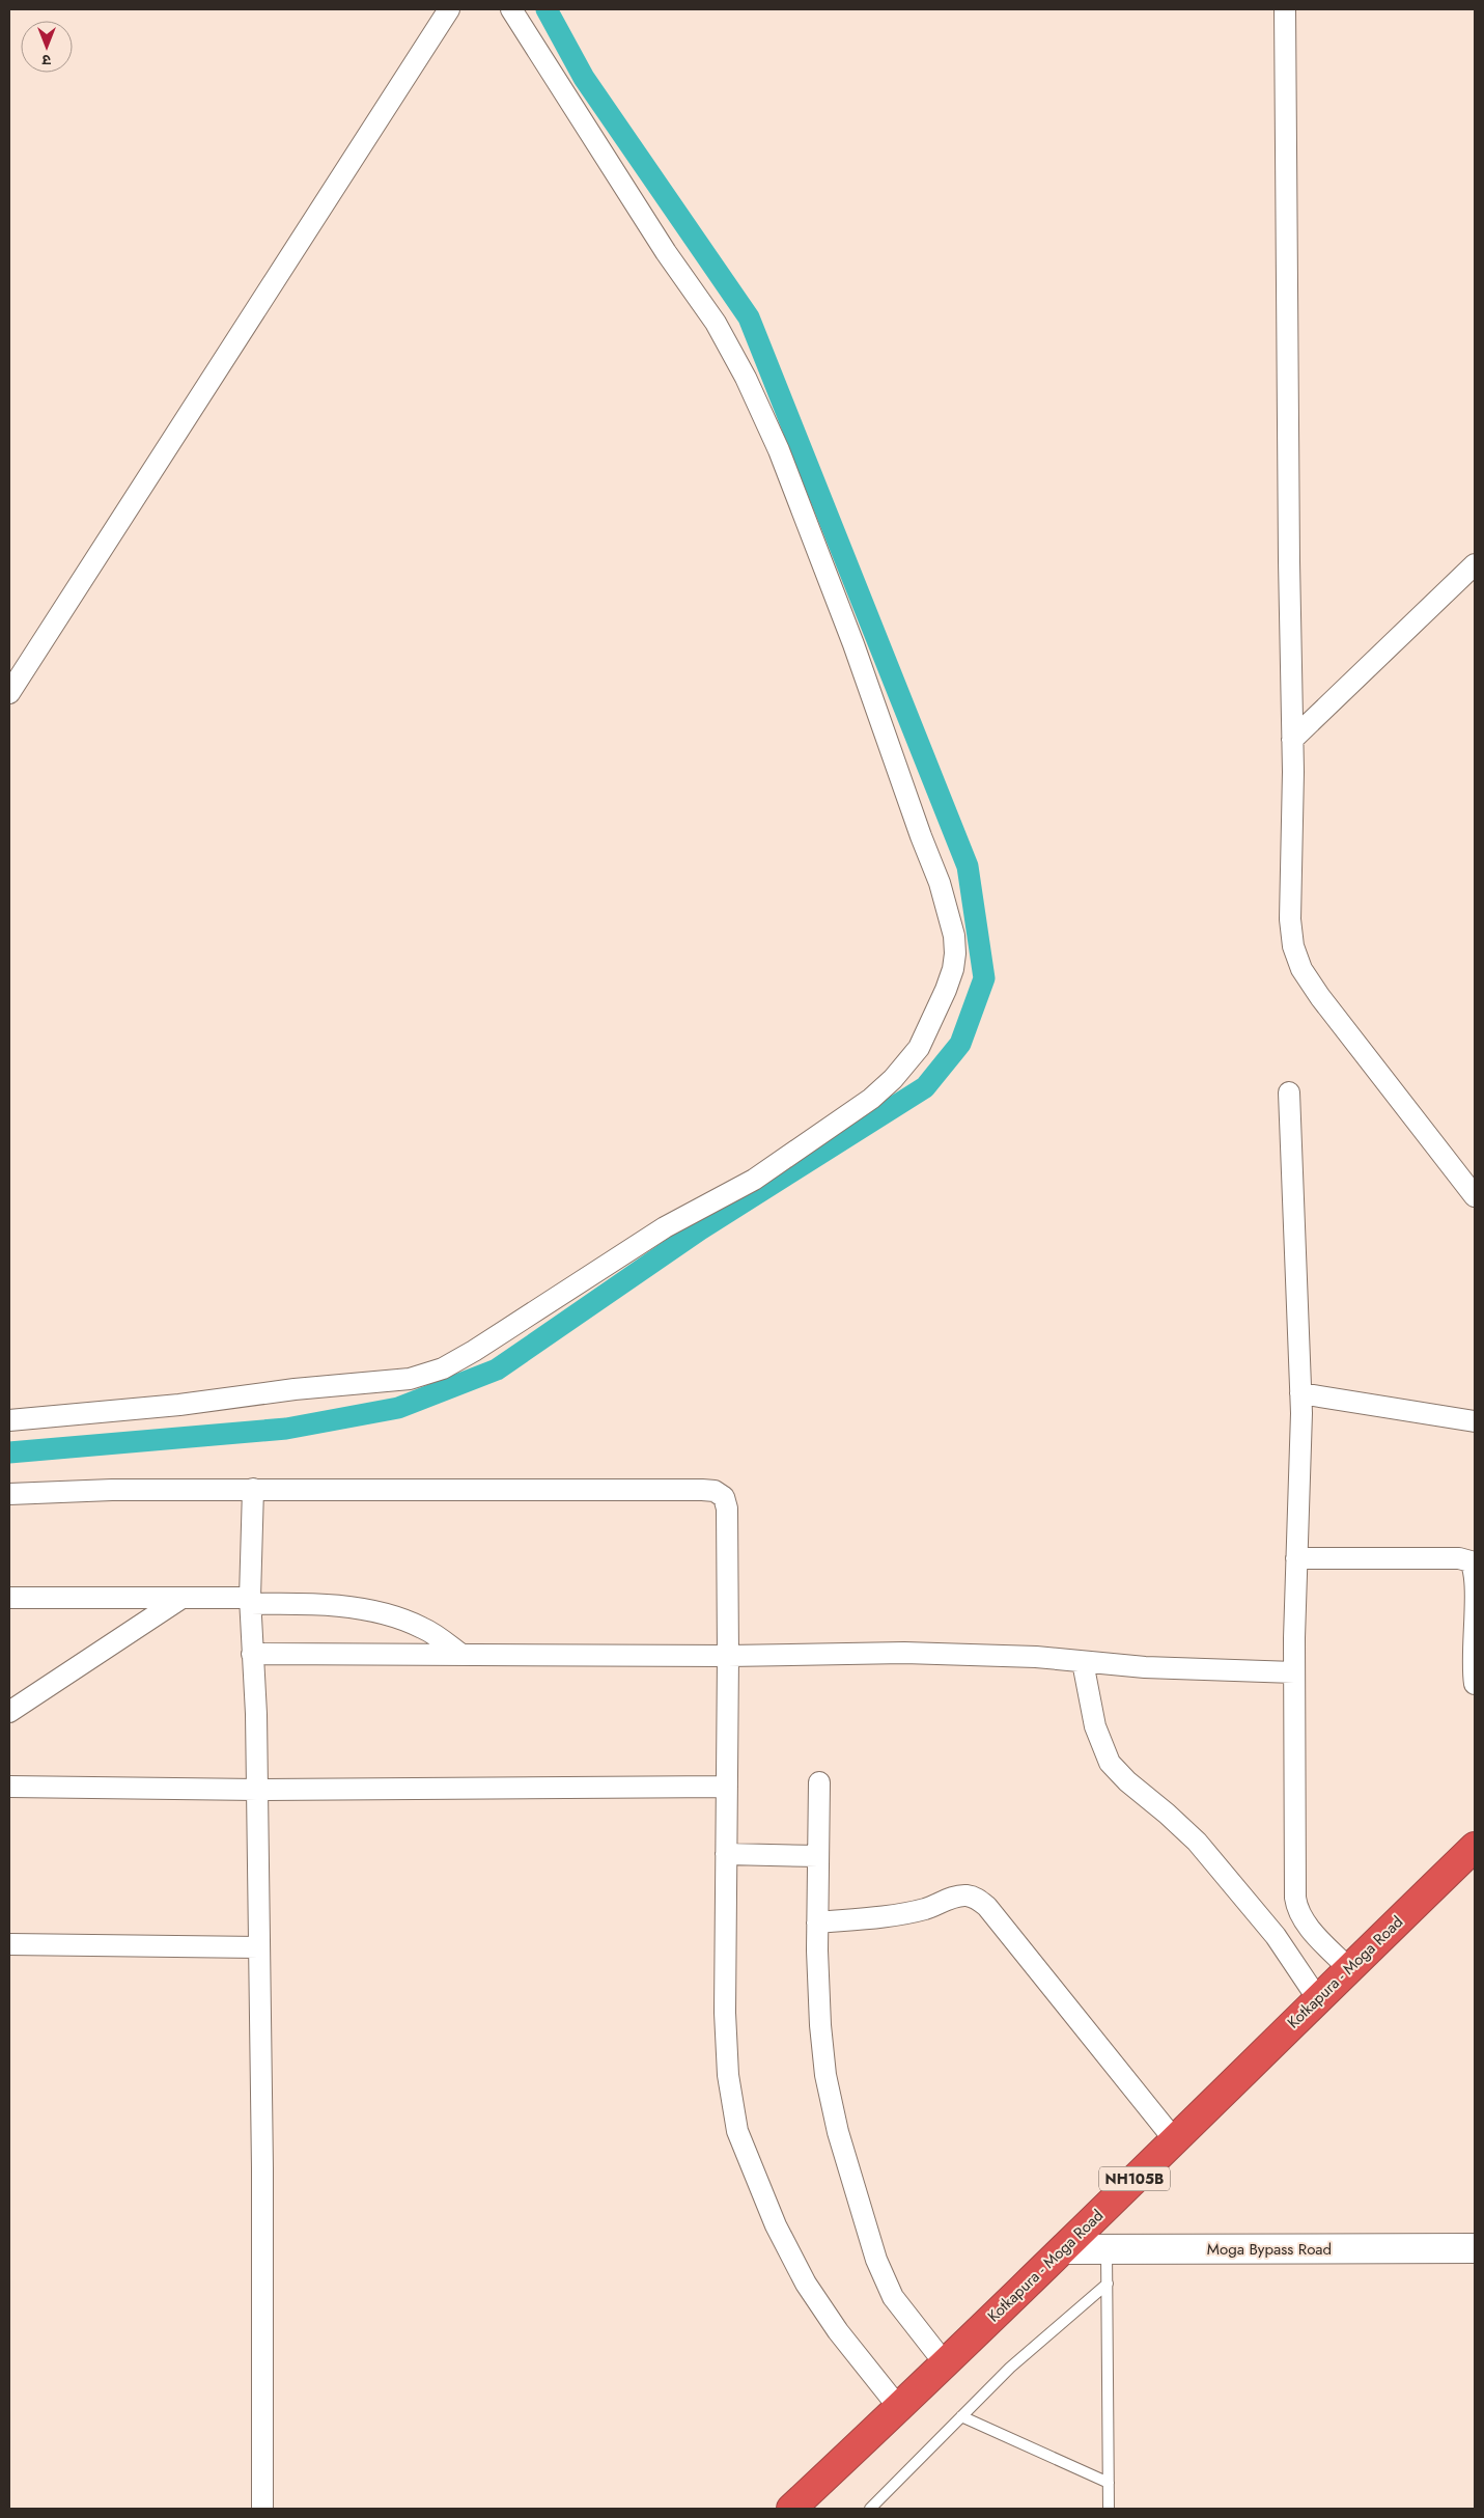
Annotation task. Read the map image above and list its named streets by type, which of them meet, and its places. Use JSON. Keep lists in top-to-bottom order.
{
  "streets": {
    "highway": ["Kotkapura - Moga Road", "NH105B"],
    "street": ["Moga Bypass Road"]
  },
  "crossings": [
    ["Kotkapura - Moga Road", "Moga Bypass Road"]
  ],
  "north": "bottom"
}
